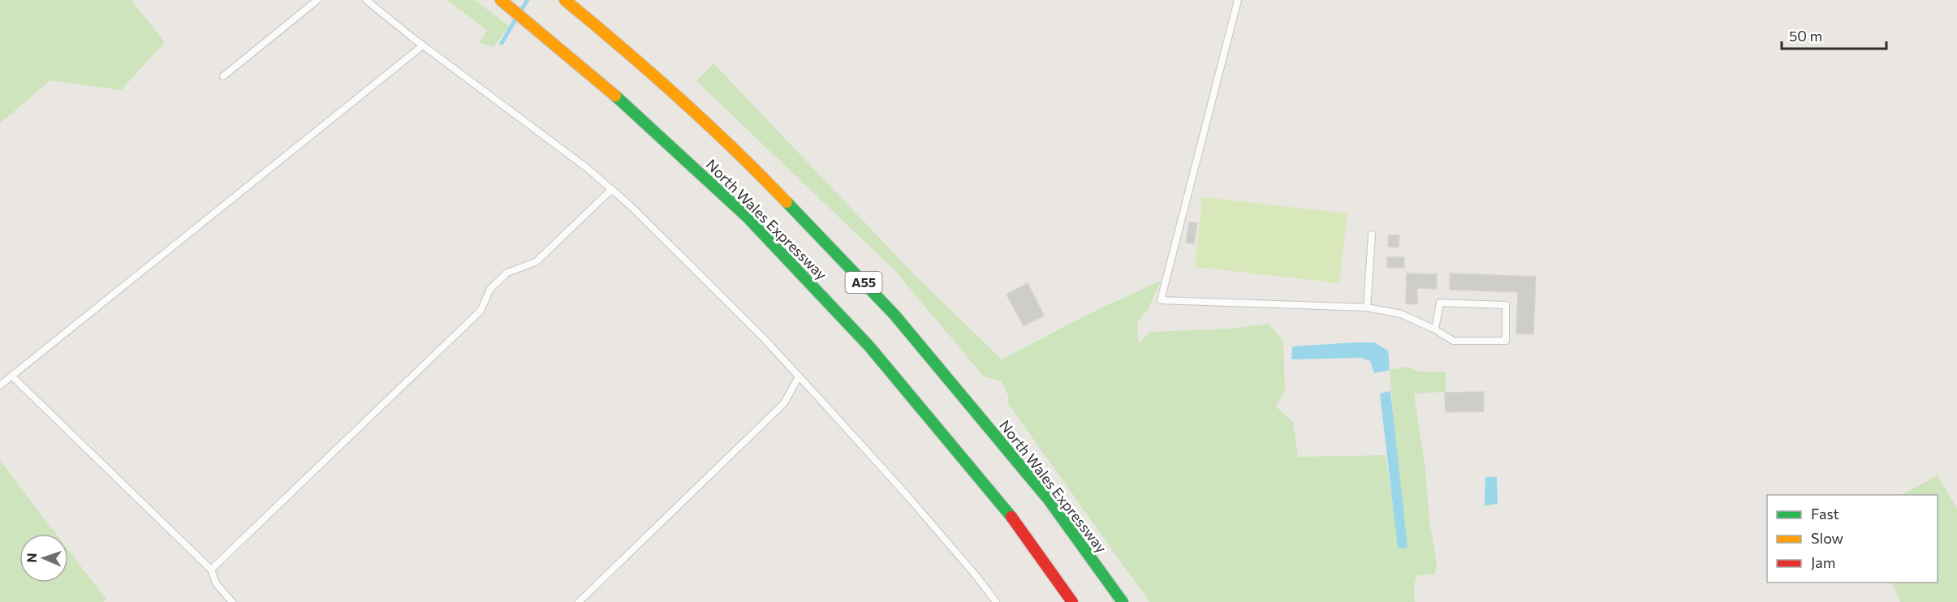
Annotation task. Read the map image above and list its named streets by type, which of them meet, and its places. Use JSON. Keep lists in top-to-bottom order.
{
  "streets": {
    "highway": ["North Wales Expressway", "A55"]
  },
  "legend": ["Fast", "Slow", "Jam"],
  "scale_bar": "50 m",
  "north": "left"
}
